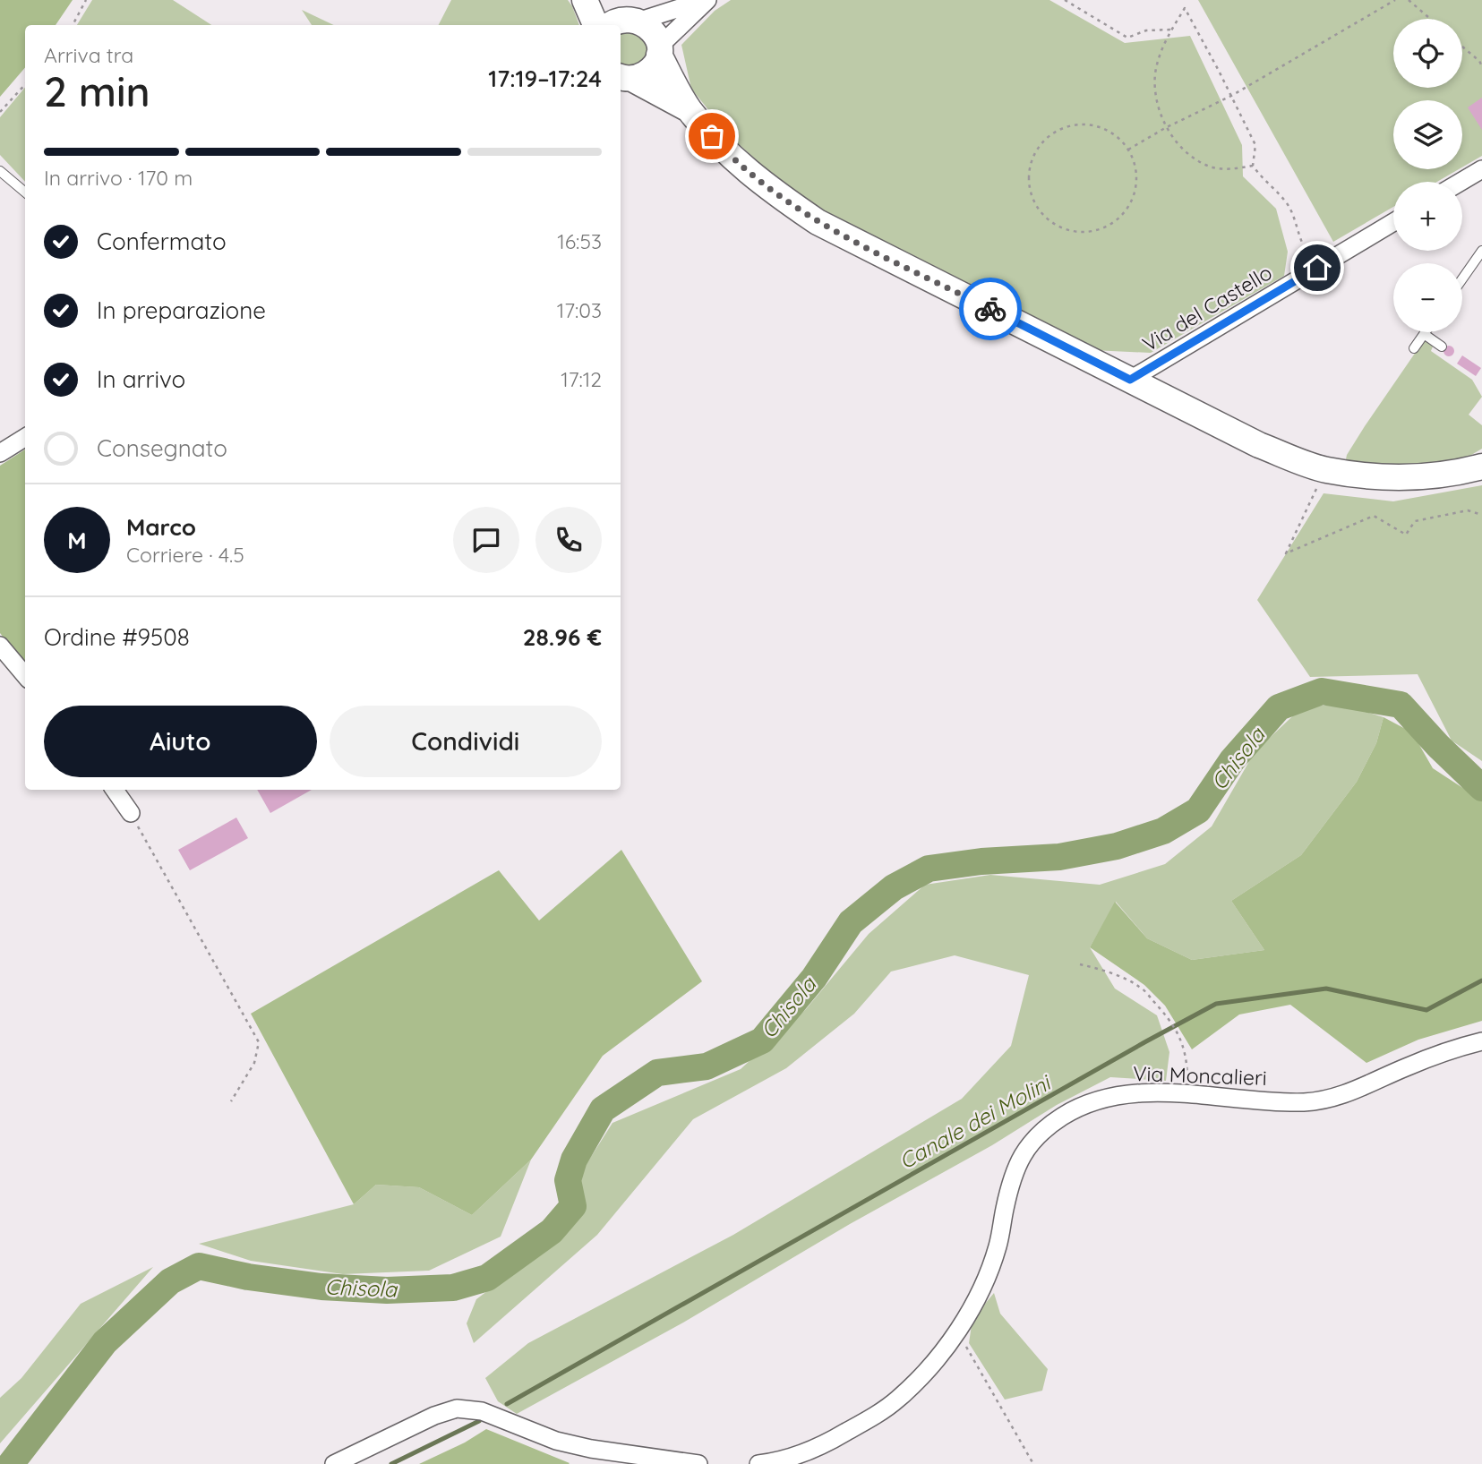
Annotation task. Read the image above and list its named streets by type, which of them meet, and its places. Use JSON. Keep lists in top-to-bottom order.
{
  "streets": {
    "street": ["Via del Castello", "Via Moncalieri"]
  },
  "water": ["Chisola", "Canale dei Molini"],
  "page": {
    "map_buttons": ["+", "−"],
    "heading": ["2 min", "Arriva tra", "17:19–17:24"],
    "panel": [
      "Marco",
      "Corriere · 4.5",
      "Ordine #9508",
      "28.96 €"
    ],
    "bar": "In arrivo · 170 m",
    "list": [
      ["Confermato", "16:53"],
      ["In preparazione", "17:03"],
      ["In arrivo", "17:12"],
      "Consegnato"
    ],
    "round": "M",
    "buttons": ["Aiuto", "Condividi"]
  }
}
